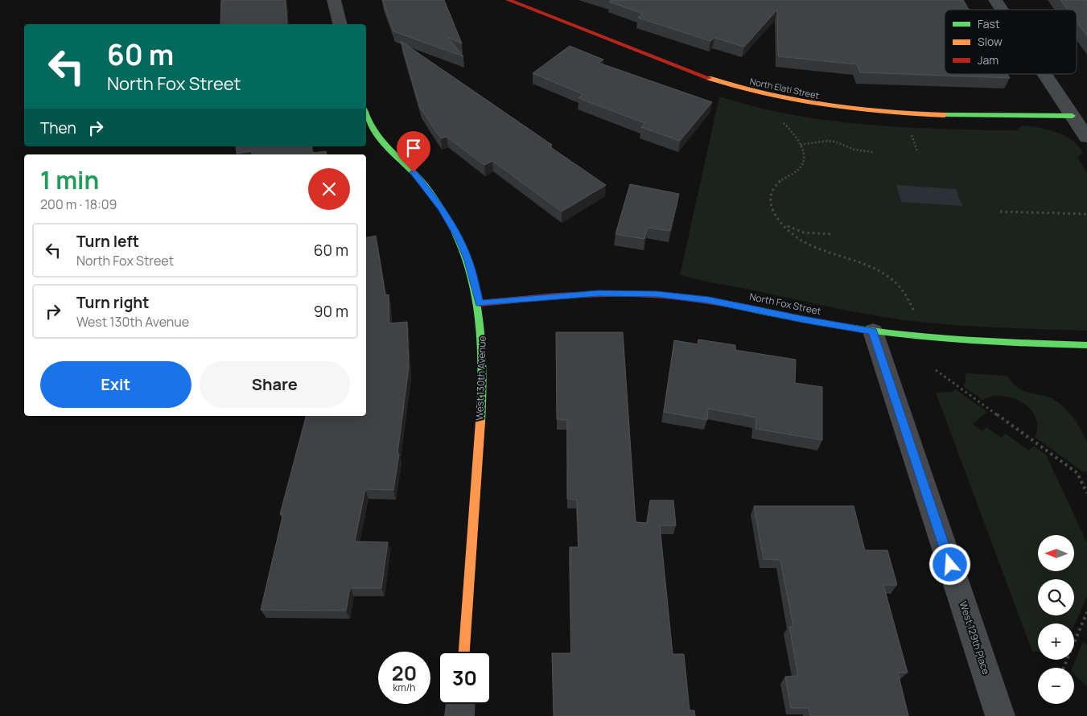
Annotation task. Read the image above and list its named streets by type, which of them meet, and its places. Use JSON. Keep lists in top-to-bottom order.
{
  "streets": {
    "street": [
      "North Elati Street",
      "North Fox Street",
      "West 130th Avenue",
      "West 129th Place"
    ]
  },
  "crossings": [
    ["North Fox Street", "West 130th Avenue"],
    ["North Fox Street", "West 129th Place"]
  ],
  "legend": ["Fast", "Slow", "Jam"],
  "north": "left",
  "page": {
    "turn": ["60 m", "North Fox Street"],
    "then": "Then",
    "heading": ["1 min", "200 m · 18:09"],
    "list": [
      {
        "name": "Turn left",
        "note": "North Fox Street",
        "value": "60 m"
      },
      {
        "name": "Turn right",
        "note": "West 130th Avenue",
        "value": "90 m"
      }
    ],
    "buttons": ["Exit", "Share"],
    "map_buttons": ["+", "−"],
    "speed": "20 km/h",
    "limit": "30"
  }
}
